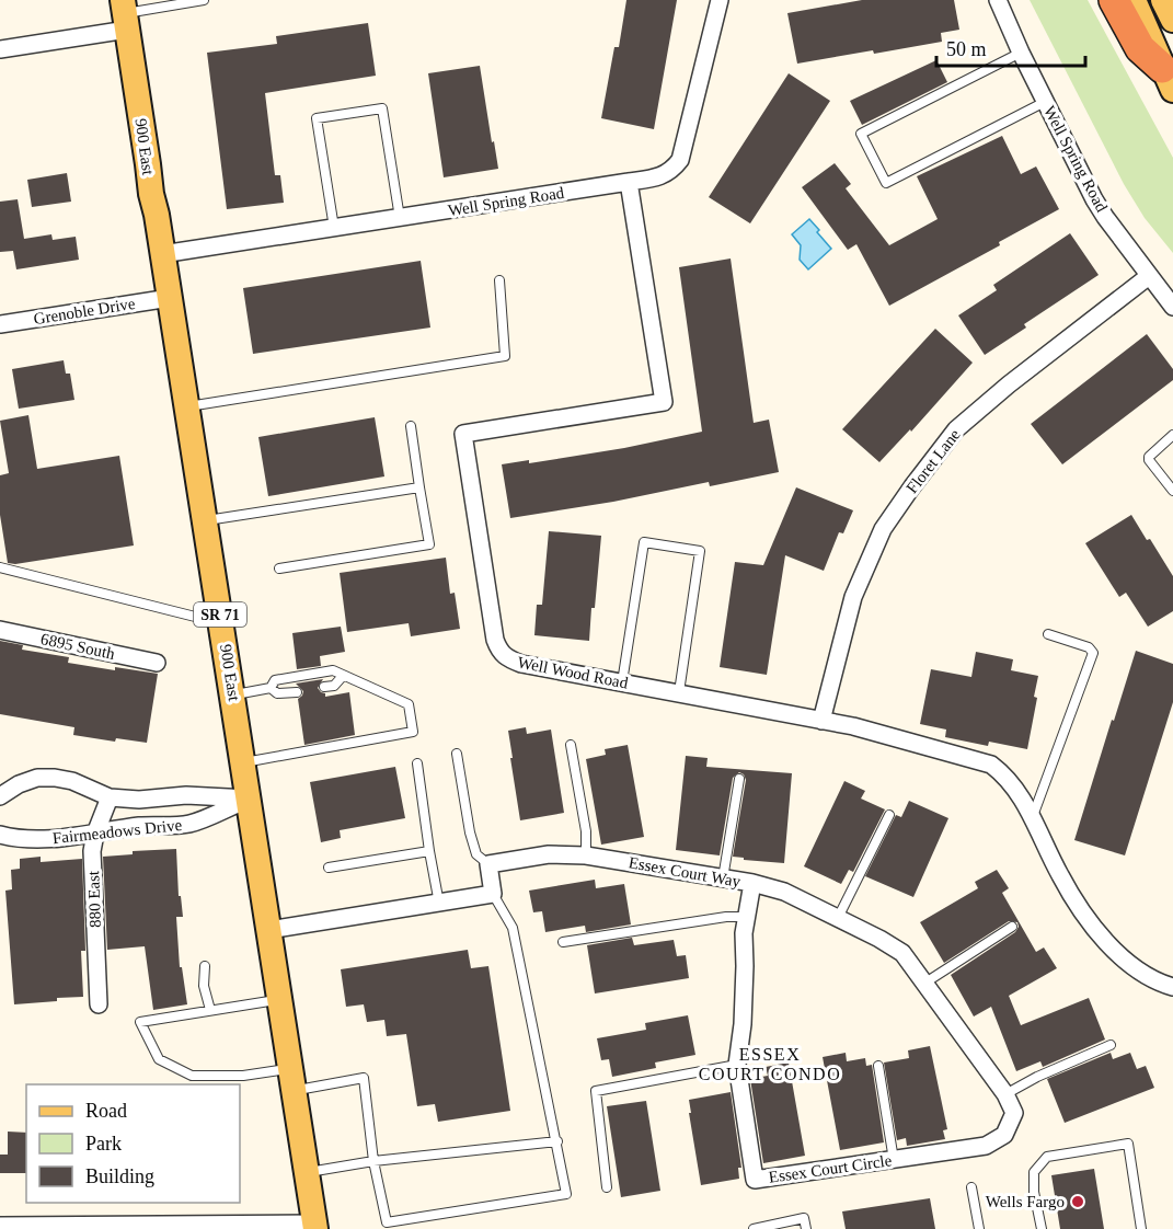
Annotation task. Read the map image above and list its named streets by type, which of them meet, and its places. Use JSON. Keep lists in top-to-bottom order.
{
  "streets": {
    "main road": ["900 East", "SR 71"],
    "street": [
      "Well Spring Road",
      "Grenoble Drive",
      "Floret Lane",
      "6895 South",
      "Well Wood Road",
      "Fairmeadows Drive",
      "Essex Court Way",
      "880 East",
      "Essex Court Circle"
    ]
  },
  "crossings": [
    ["900 East", "Well Spring Road"],
    ["900 East", "Grenoble Drive"],
    ["900 East", "Fairmeadows Drive"],
    ["Well Spring Road", "Floret Lane"],
    ["Well Spring Road", "Well Wood Road"],
    ["Floret Lane", "Well Wood Road"],
    ["Fairmeadows Drive", "880 East"],
    ["Essex Court Way", "Essex Court Circle"]
  ],
  "districts": ["ESSEX COURT CONDO"],
  "places": ["Wells Fargo"],
  "legend": ["Road", "Park", "Building"],
  "scale_bar": "50 m"
}
